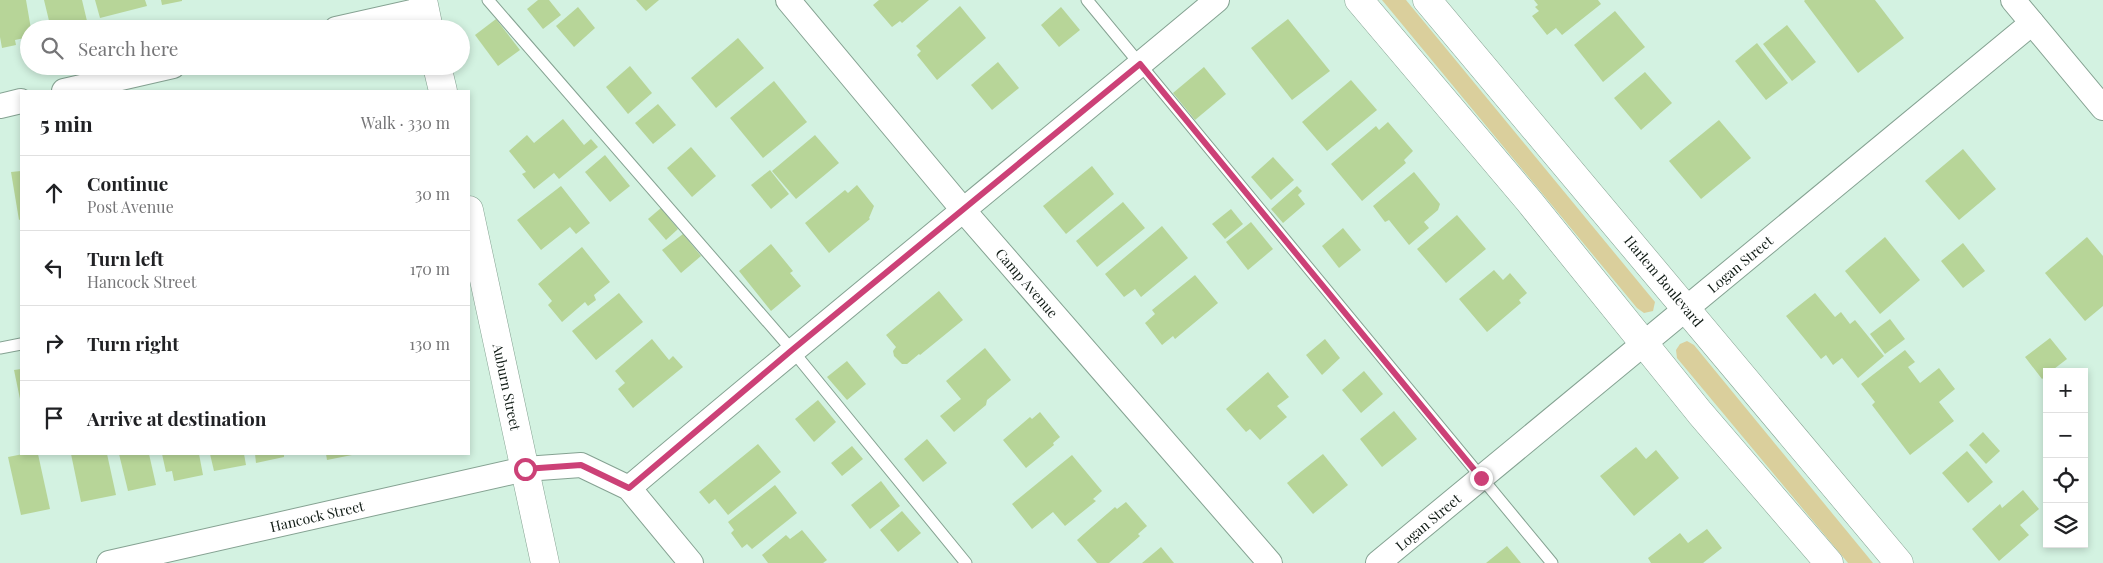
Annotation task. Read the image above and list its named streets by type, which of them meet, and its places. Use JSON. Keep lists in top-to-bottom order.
{
  "streets": {
    "street": [
      "Logan Street",
      "Harlem Boulevard",
      "Camp Avenue",
      "Auburn Street",
      "Hancock Street"
    ]
  },
  "crossings": [
    ["Logan Street", "Harlem Boulevard"],
    ["Auburn Street", "Hancock Street"]
  ],
  "page": {
    "search": "Search here",
    "heading": ["5 min", "Walk · 330 m"],
    "list": [
      ["Continue", "Post Avenue", "30 m"],
      ["Turn left", "Hancock Street", "170 m"],
      ["Turn right", "130 m"],
      "Arrive at destination"
    ],
    "map_buttons": ["+", "−"]
  }
}
